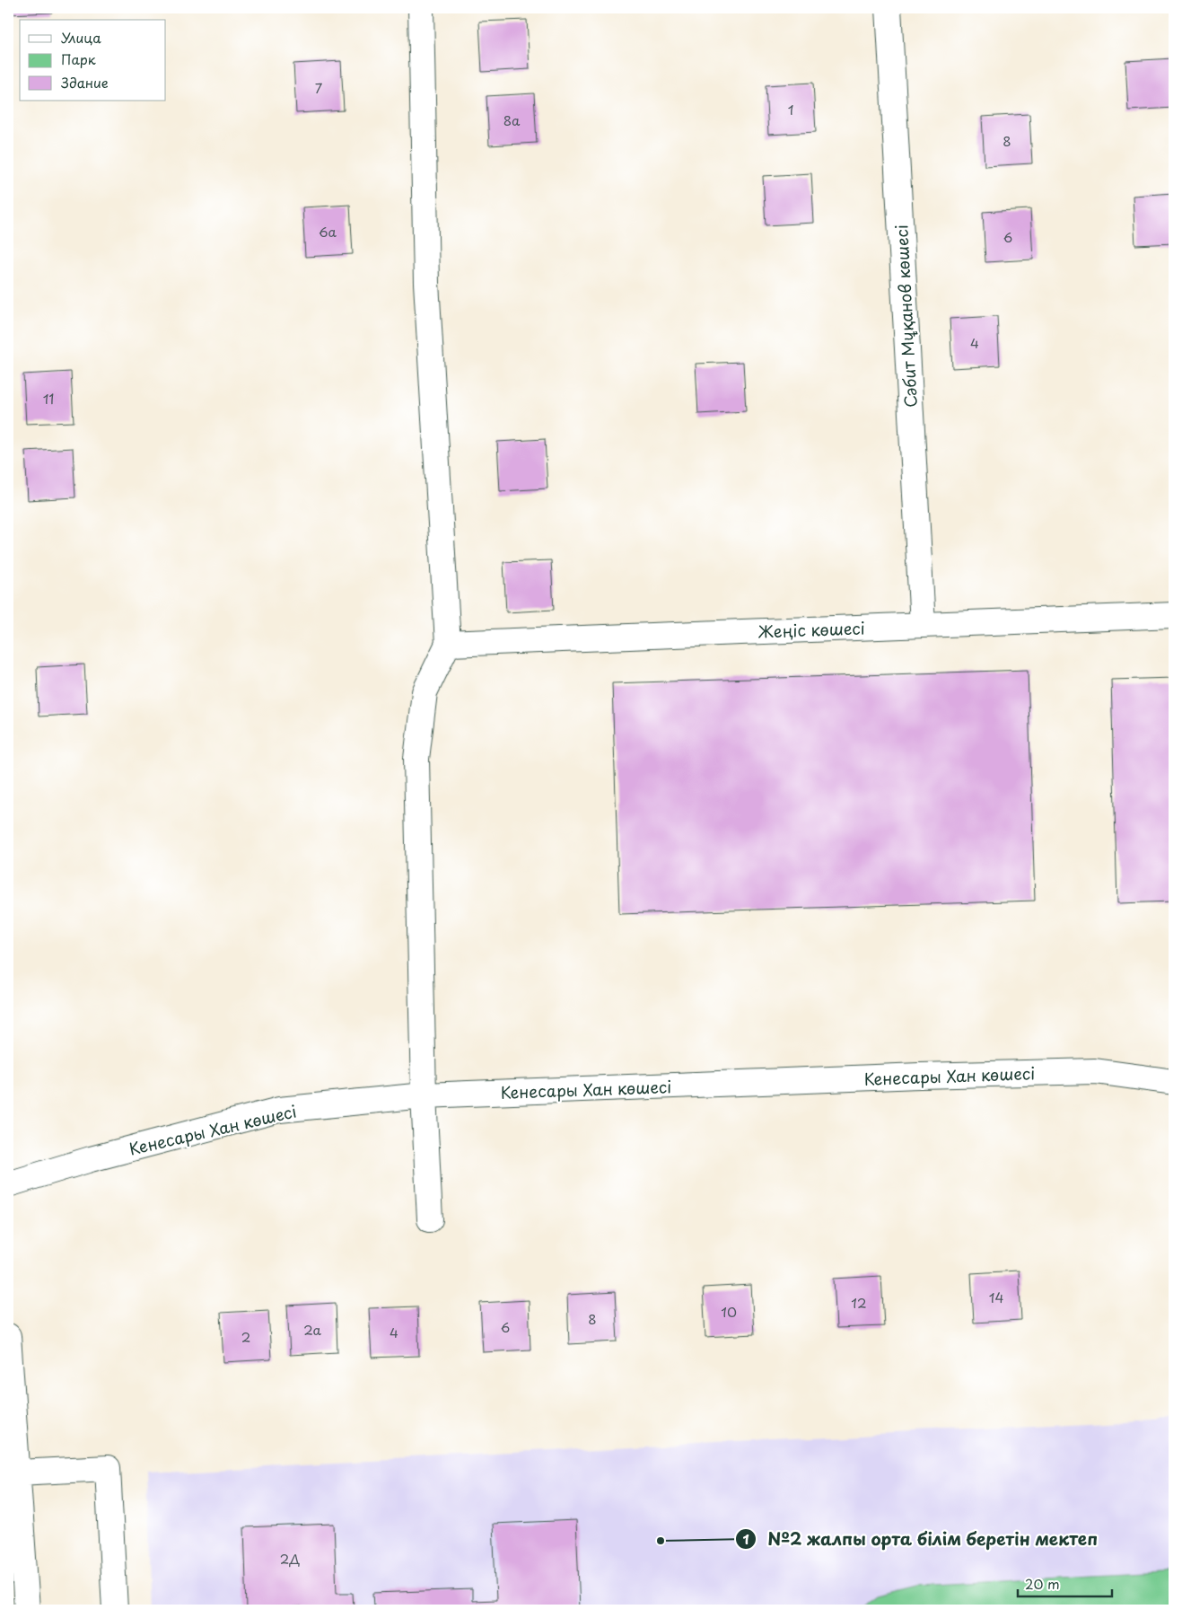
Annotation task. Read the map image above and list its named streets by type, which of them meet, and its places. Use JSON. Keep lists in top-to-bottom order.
{
  "streets": {
    "street": ["Сәбит Мұқанов көшесі", "Жеңіс көшесі", "Кенесары Хан көшесі"]
  },
  "crossings": [
    ["Сәбит Мұқанов көшесі", "Жеңіс көшесі"]
  ],
  "places": ["№2 жалпы орта білім беретін мектеп"],
  "house_numbers": [
    "7",
    "1",
    "8а",
    "8",
    "6а",
    "6",
    "4",
    "11",
    "14",
    "12",
    "10",
    "8",
    "6",
    "2а",
    "4",
    "2",
    "2Д"
  ],
  "legend": ["Улица", "Парк", "Здание"],
  "scale_bar": "20 m"
}
